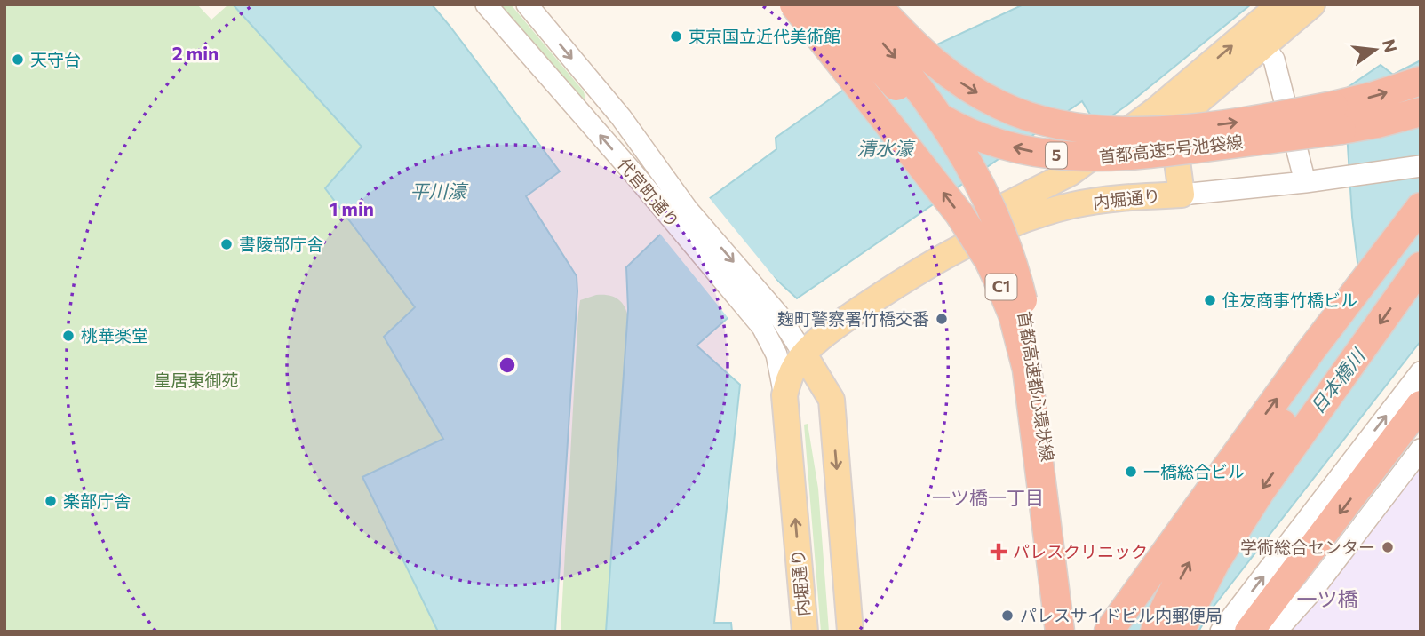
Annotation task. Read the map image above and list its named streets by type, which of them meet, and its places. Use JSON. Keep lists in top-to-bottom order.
{
  "streets": {
    "highway": [
      "首都高速5号池袋線",
      "5",
      "C1",
      "首都高速都心環状線"
    ],
    "main road": ["内堀通り"],
    "street": ["代官町通り"]
  },
  "crossings": [
    ["代官町通り", "内堀通り"]
  ],
  "districts": ["一ツ橋一丁目", "一ツ橋"],
  "water": ["清水濠", "平川濠", "日本橋川"],
  "parks": ["皇居東御苑"],
  "places": {
    "other": [
      "東京国立近代美術館",
      "天守台",
      "書陵部庁舎",
      "住友商事竹橋ビル",
      "麹町警察署竹橋交番",
      "桃華楽堂",
      "一橋総合ビル",
      "楽部庁舎",
      "学術総合センター",
      "パレスサイドビル内郵便局"
    ],
    "health": ["パレスクリニック"]
  },
  "north": "right",
  "rings": ["2 min", "1 min"]
}
